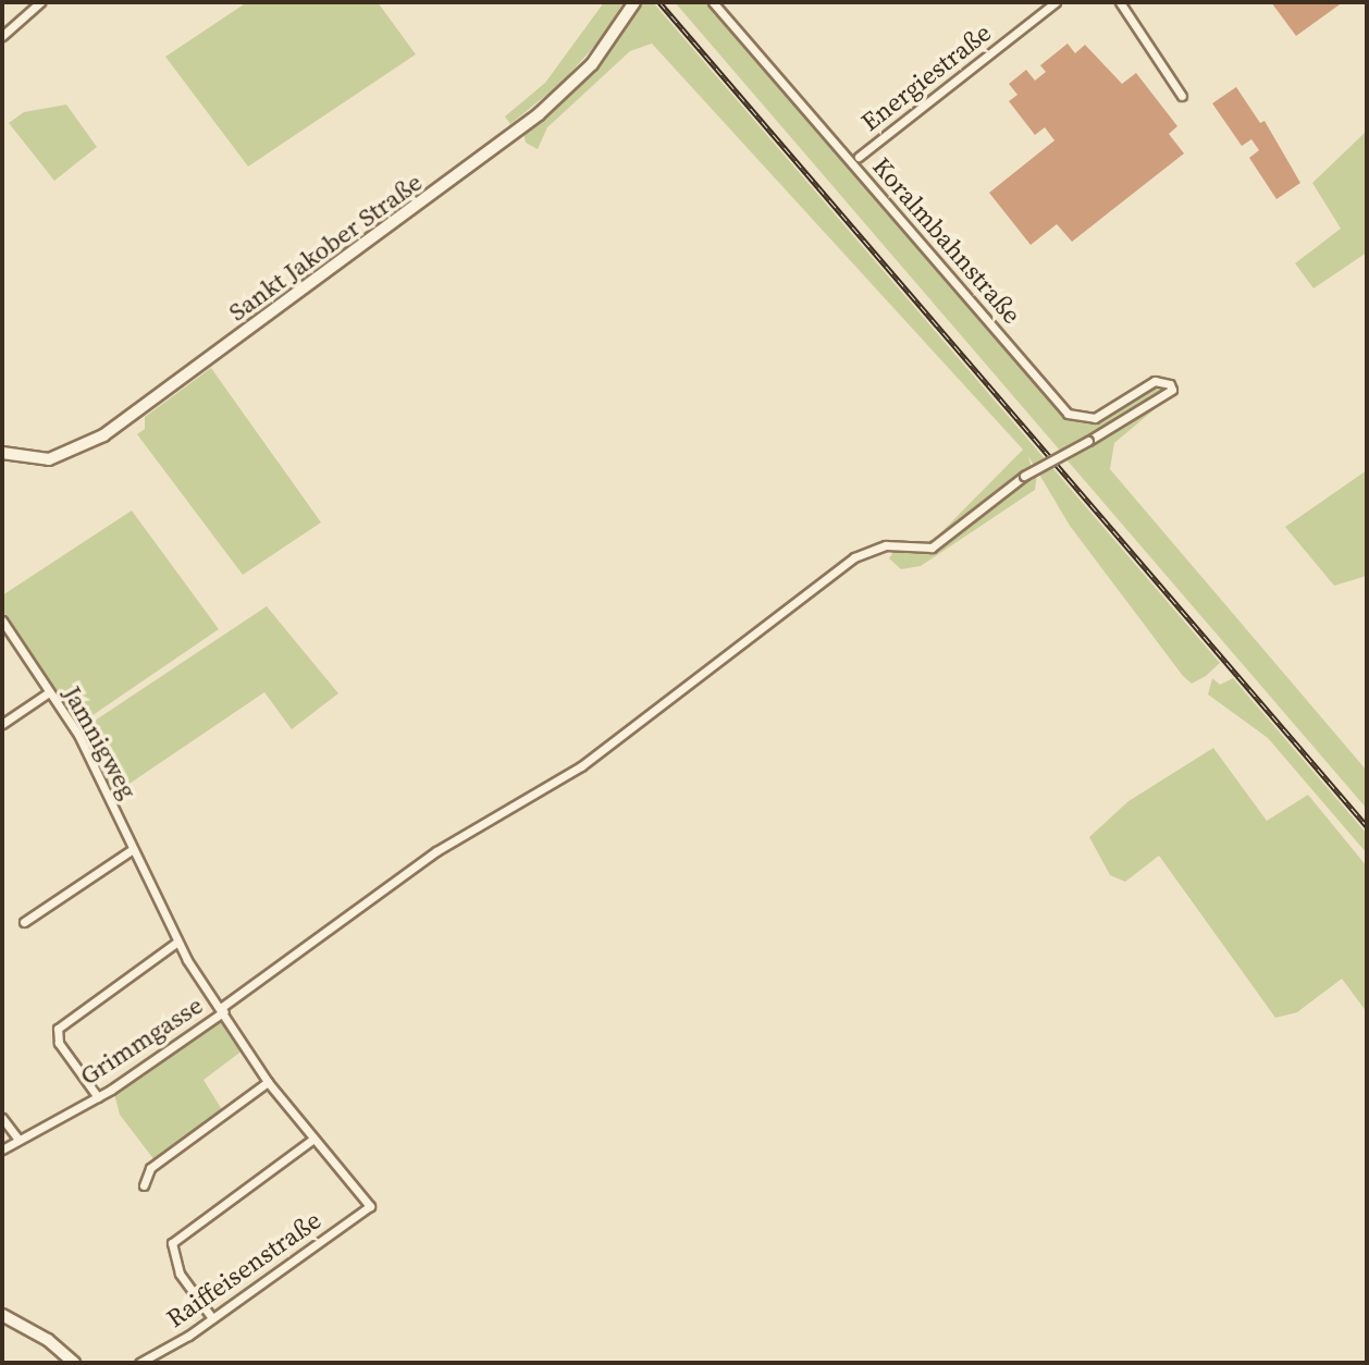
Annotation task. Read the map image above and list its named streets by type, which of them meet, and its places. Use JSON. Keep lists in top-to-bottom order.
{
  "streets": {
    "main road": ["Sankt Jakober Straße"],
    "street": [
      "Energiestraße",
      "Koralmbahnstraße",
      "Jamnigweg",
      "Grimmgasse",
      "Raiffeisenstraße"
    ]
  },
  "crossings": [
    ["Koralmbahnstraße", "Grimmgasse"],
    ["Jamnigweg", "Grimmgasse"],
    ["Jamnigweg", "Raiffeisenstraße"]
  ]
}
